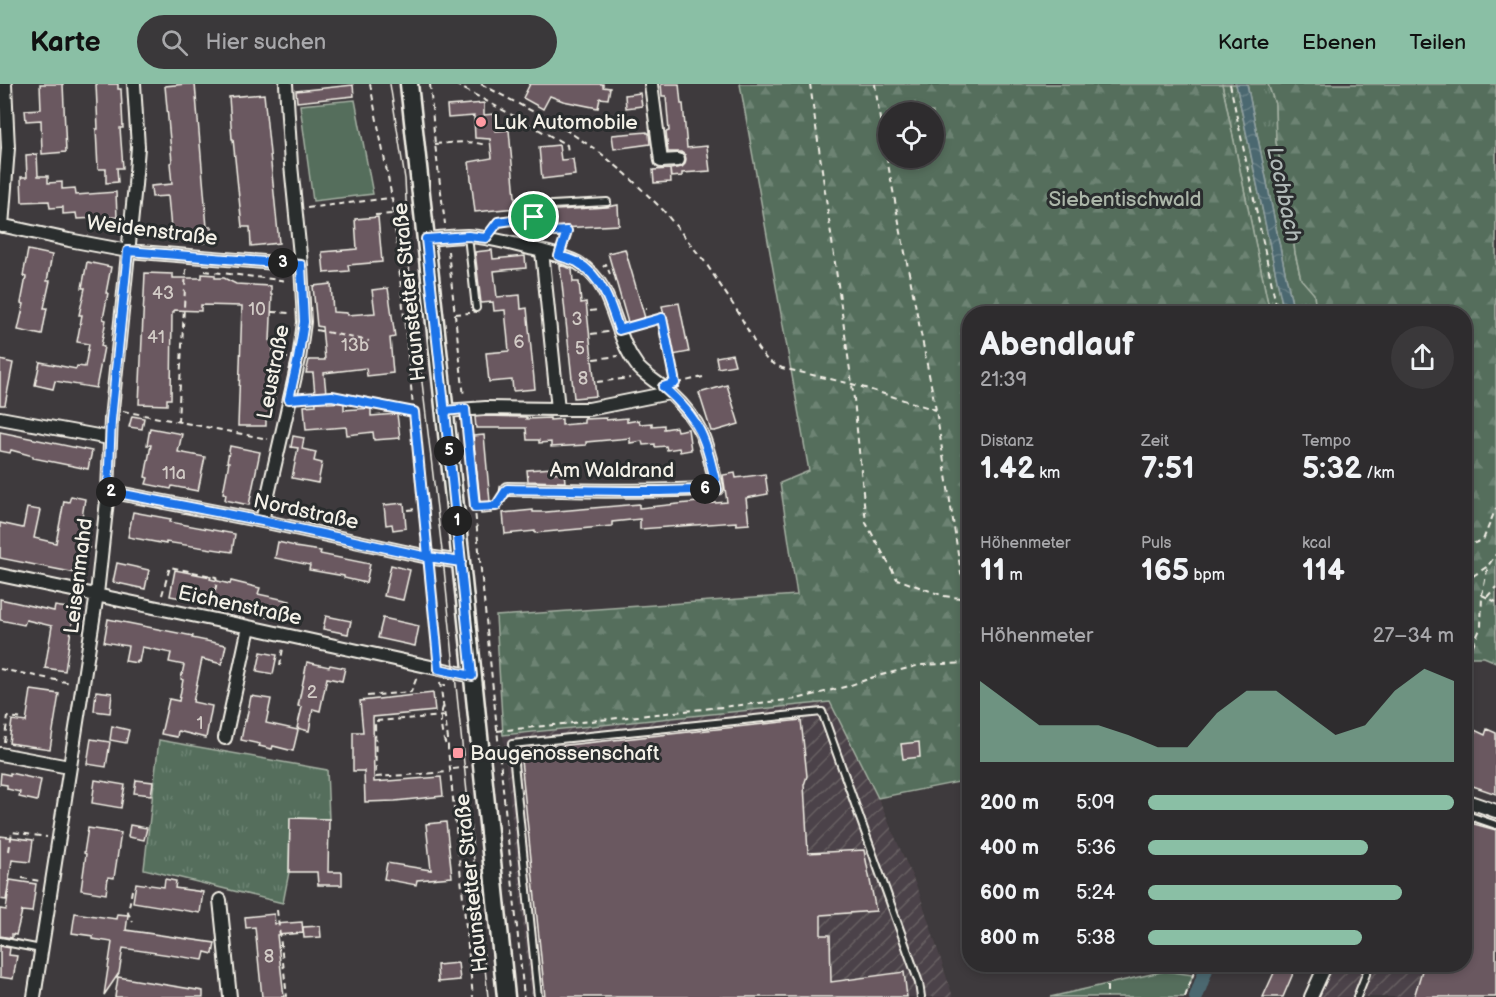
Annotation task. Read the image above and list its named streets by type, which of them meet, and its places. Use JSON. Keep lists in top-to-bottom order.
{
  "streets": {
    "main road": ["Haunstetter Straße"],
    "street": [
      "Weidenstraße",
      "Leustraße",
      "Am Waldrand",
      "Nordstraße",
      "Leisenmahd",
      "Eichenstraße"
    ]
  },
  "crossings": [
    ["Weidenstraße", "Leustraße"],
    ["Weidenstraße", "Leisenmahd"],
    ["Haunstetter Straße", "Nordstraße"],
    ["Haunstetter Straße", "Eichenstraße"],
    ["Leustraße", "Nordstraße"],
    ["Nordstraße", "Leisenmahd"],
    ["Leisenmahd", "Eichenstraße"]
  ],
  "water": ["Lochbach"],
  "parks": ["Siebentischwald"],
  "places": {
    "other": ["Luk Automobile"],
    "transit": ["Baugenossenschaft"]
  },
  "house_numbers": [
    "43",
    "10",
    "3",
    "41",
    "6",
    "13b",
    "5",
    "8",
    "11a",
    "2",
    "1",
    "8"
  ],
  "page": {
    "header": "Karte",
    "search": "Hier suchen",
    "nav": ["Karte", "Ebenen", "Teilen"],
    "pins": [
      "3",
      "5",
      "6",
      "2",
      "1"
    ],
    "heading": ["Abendlauf", "21:39"],
    "stats": [
      ["Distanz", "1.42 km"],
      ["Zeit", "7:51"],
      ["Tempo", "5:32 /km"],
      ["Höhenmeter", "11 m"],
      ["Puls", "165 bpm"],
      ["kcal", "114"]
    ],
    "chart": ["Höhenmeter", "27–34 m"],
    "list": [
      {
        "name": "200 m",
        "note": "5:09"
      },
      {
        "name": "400 m",
        "note": "5:36"
      },
      {
        "name": "600 m",
        "note": "5:24"
      },
      {
        "name": "800 m",
        "note": "5:38"
      }
    ]
  }
}
